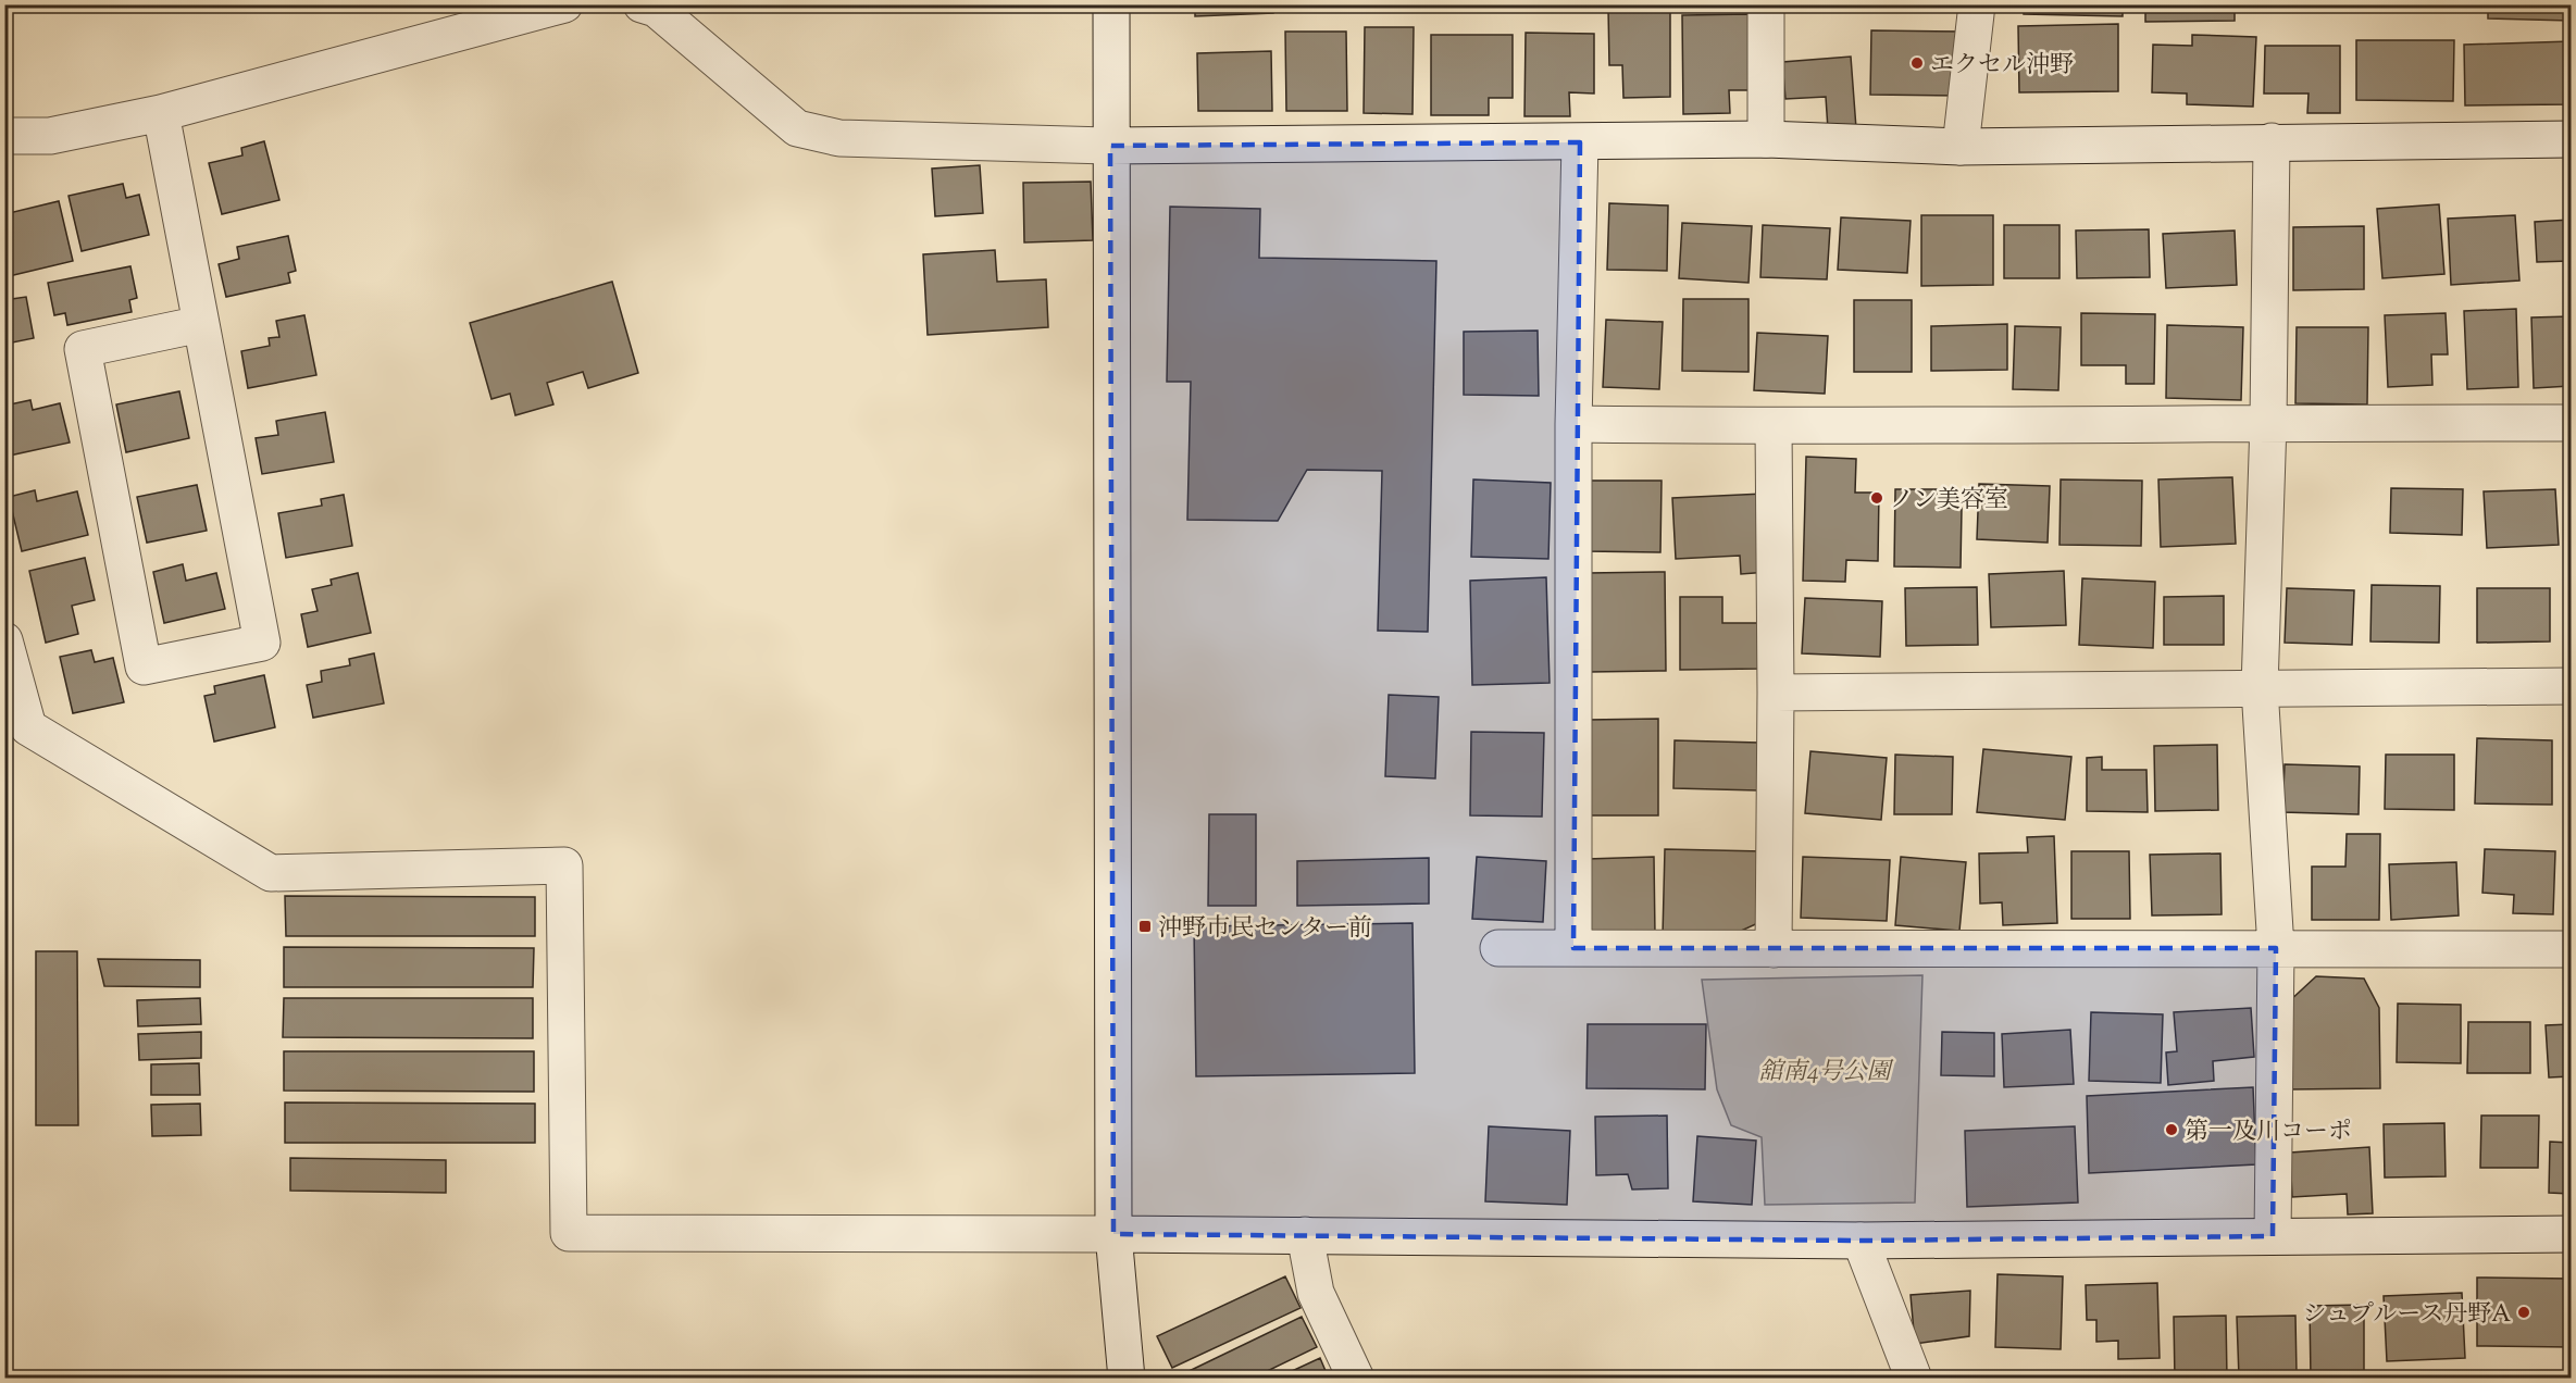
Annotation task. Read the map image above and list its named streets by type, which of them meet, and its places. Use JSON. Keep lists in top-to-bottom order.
{
  "parks": ["舘南4号公園"],
  "places": {
    "other": [
      "エクセル沖野",
      "ノン美容室",
      "第一及川コーポ",
      "シュプルース丹野A"
    ],
    "transit": ["沖野市民センター前"]
  }
}
